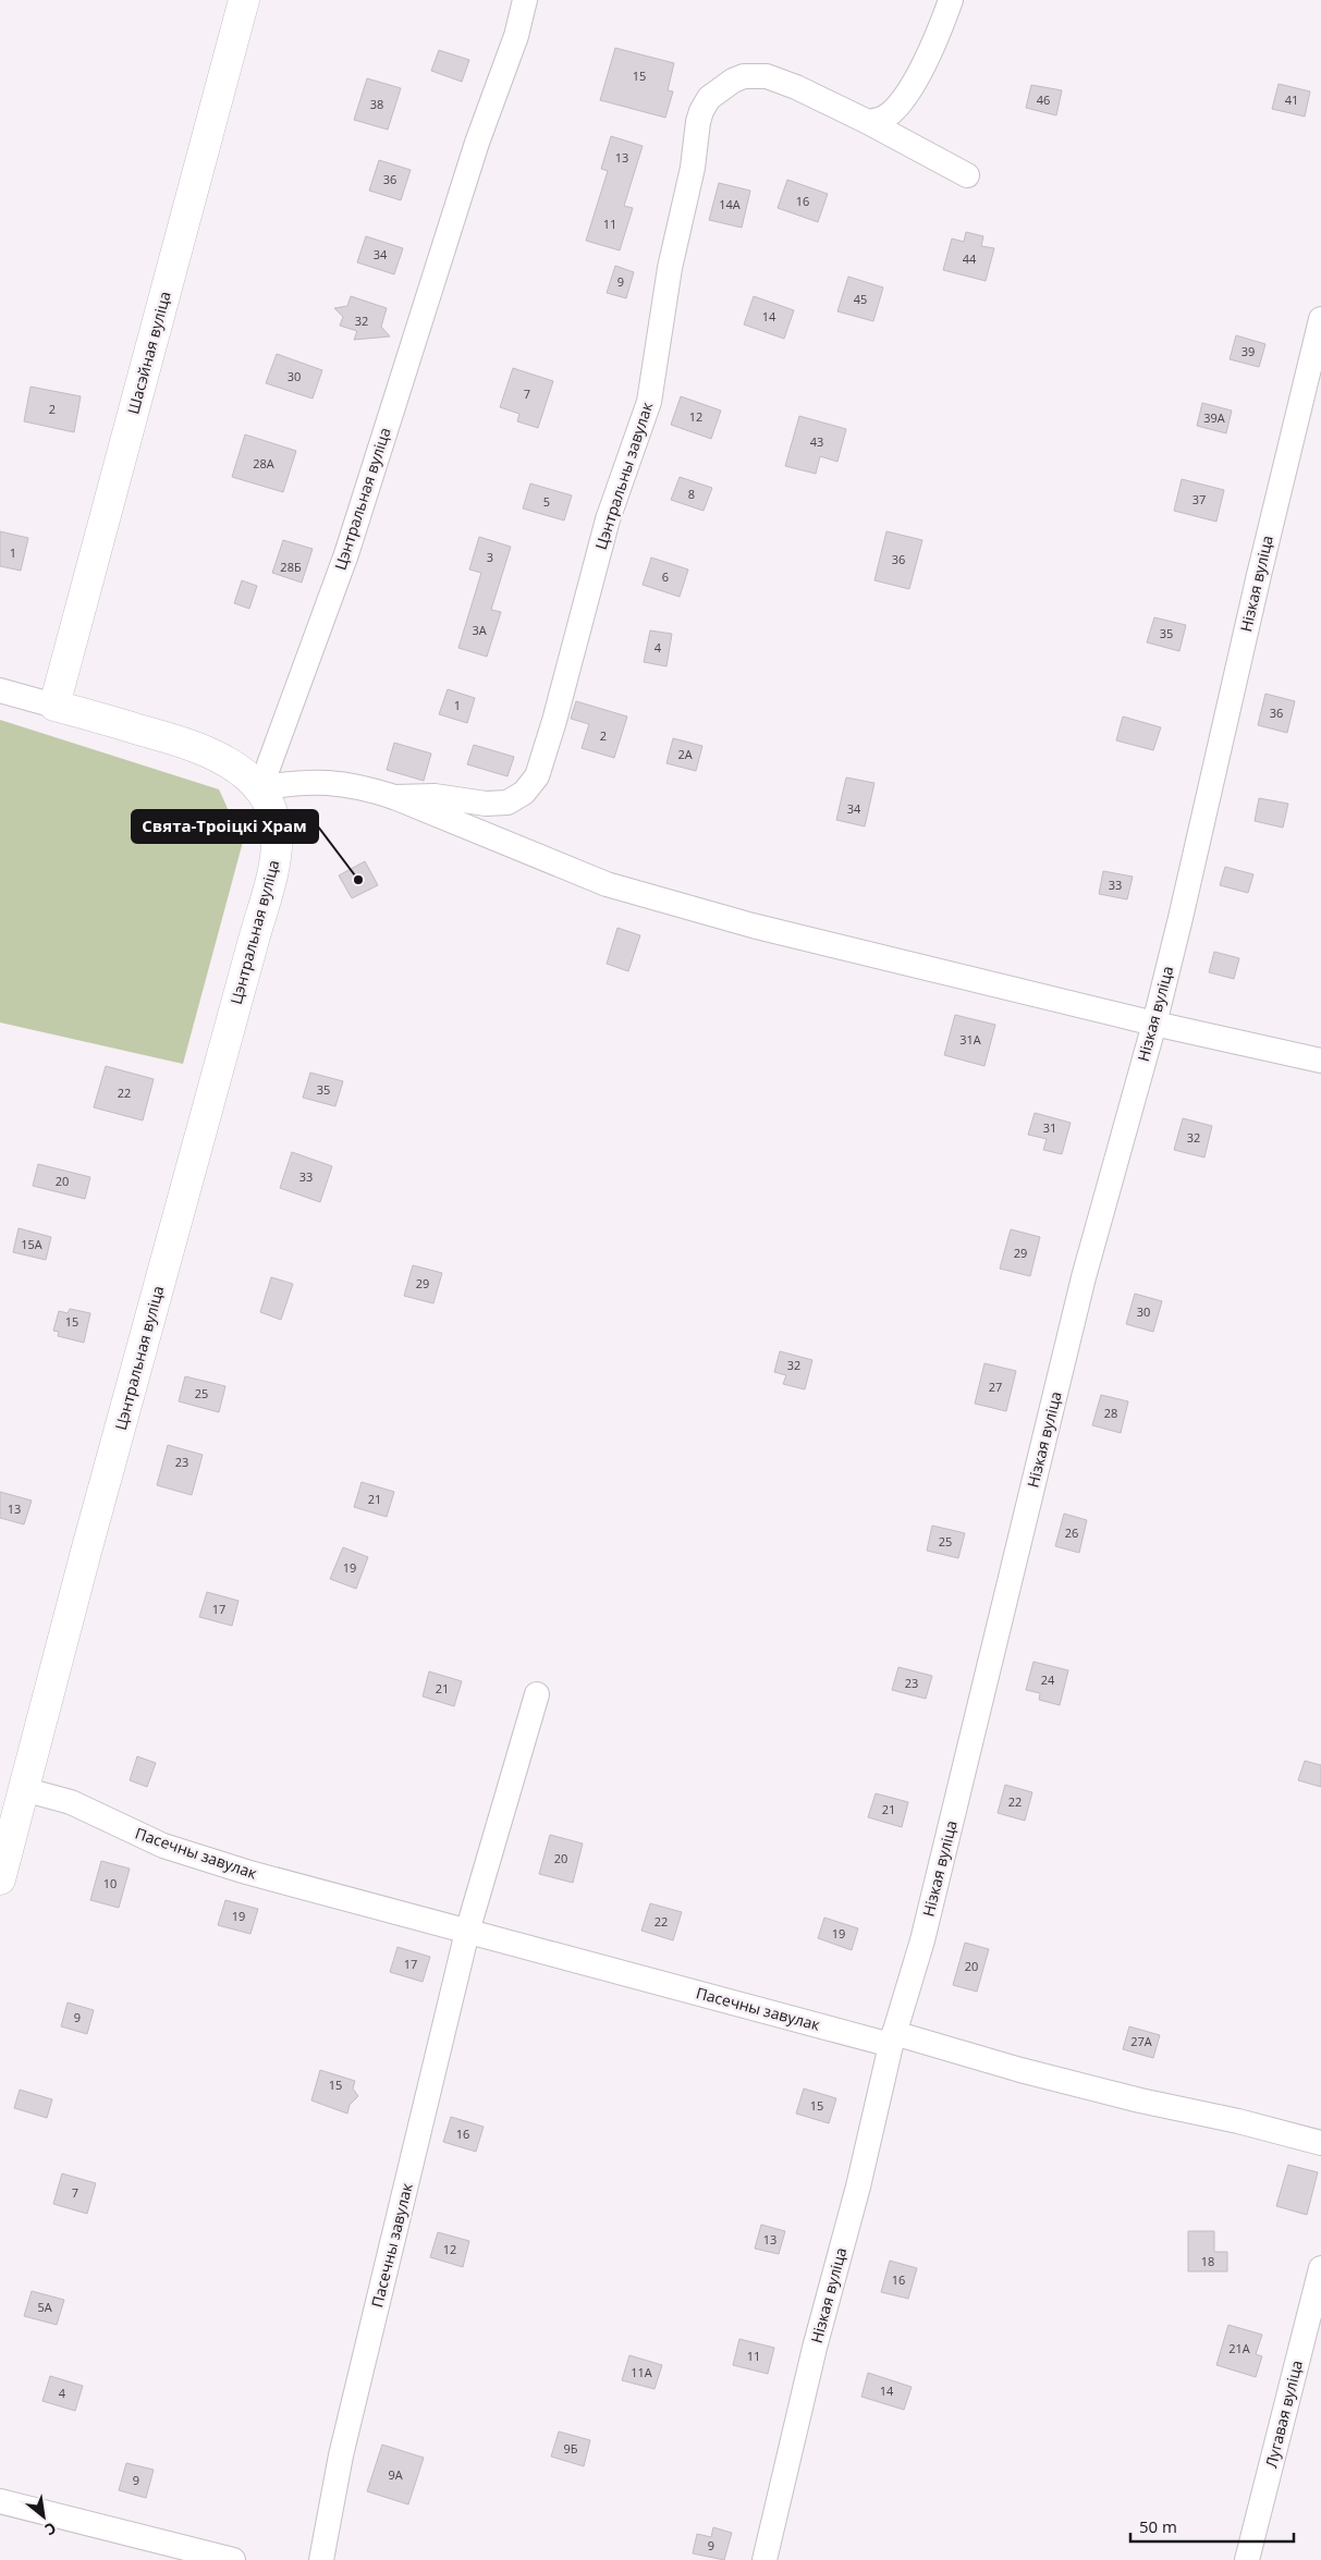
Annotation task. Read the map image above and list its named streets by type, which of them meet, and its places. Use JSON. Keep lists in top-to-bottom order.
{
  "streets": {
    "main road": ["Шасэйная вуліца", "Цэнтральная вуліца"],
    "street": [
      "Цэнтральны завулак",
      "Нізкая вуліца",
      "Пасечны завулак",
      "Лугавая вуліца"
    ]
  },
  "crossings": [
    ["Цэнтральная вуліца", "Пасечны завулак"],
    ["Нізкая вуліца", "Пасечны завулак"]
  ],
  "places": ["Свята-Троіцкі Храм"],
  "house_numbers": [
    "15",
    "46",
    "41",
    "38",
    "13",
    "36",
    "16",
    "14А",
    "11",
    "34",
    "44",
    "9",
    "45",
    "14",
    "32",
    "39",
    "30",
    "7",
    "2",
    "12",
    "39А",
    "43",
    "28А",
    "8",
    "37",
    "5",
    "1",
    "3",
    "36",
    "28Б",
    "6",
    "3А",
    "35",
    "4",
    "1",
    "36",
    "2",
    "2А",
    "34",
    "33",
    "31А",
    "35",
    "22",
    "31",
    "32",
    "33",
    "20",
    "15А",
    "29",
    "29",
    "30",
    "15",
    "32",
    "27",
    "25",
    "28",
    "23",
    "21",
    "13",
    "26",
    "25",
    "19",
    "17",
    "24",
    "23",
    "21",
    "22",
    "21",
    "20",
    "10",
    "19",
    "22",
    "19",
    "17",
    "20",
    "9",
    "27А",
    "15",
    "15",
    "16",
    "7",
    "13",
    "12",
    "18",
    "16",
    "5А",
    "21А",
    "11",
    "11А",
    "14",
    "4",
    "9Б",
    "9А",
    "9",
    "9"
  ],
  "scale_bar": "50 m",
  "north": "bottom right"
}
